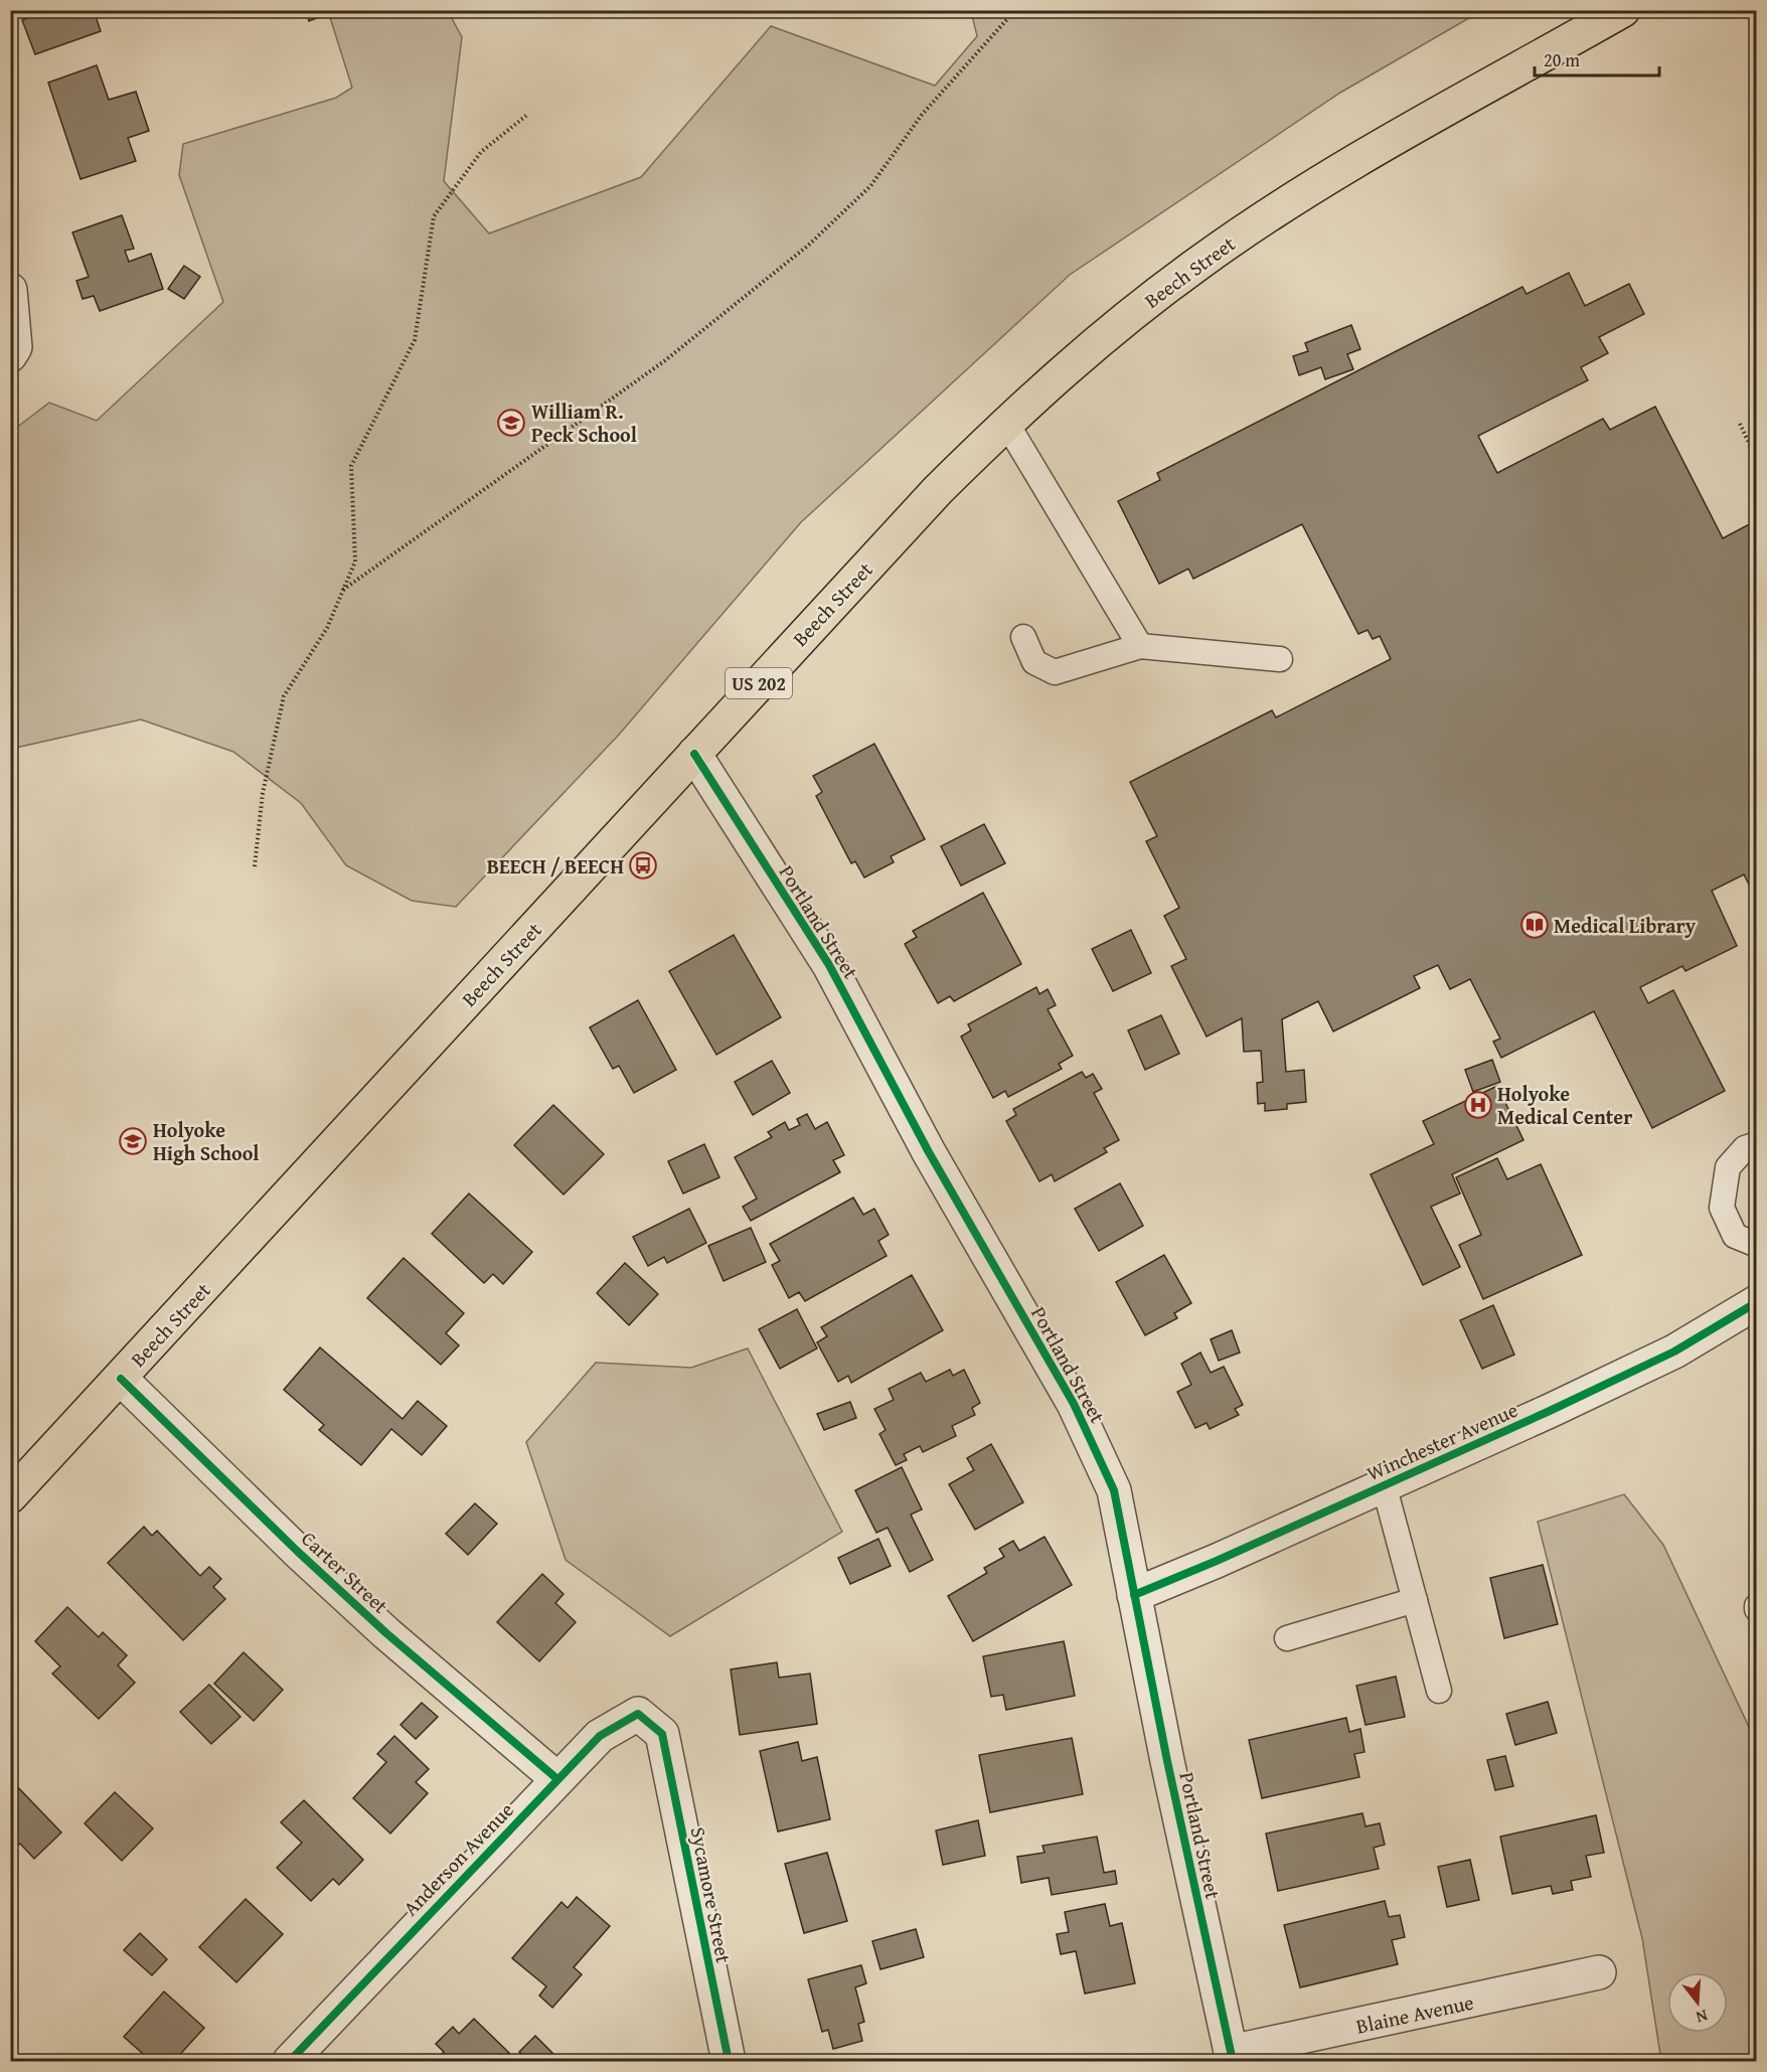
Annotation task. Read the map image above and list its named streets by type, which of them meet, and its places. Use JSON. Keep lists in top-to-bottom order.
{
  "streets": {
    "main road": ["Beech Street", "US 202"],
    "street": [
      "Portland Street",
      "Winchester Avenue",
      "Carter Street",
      "Anderson Avenue",
      "Sycamore Street",
      "Blaine Avenue"
    ]
  },
  "crossings": [
    ["Beech Street", "Portland Street"],
    ["Beech Street", "Carter Street"],
    ["Portland Street", "Winchester Avenue"],
    ["Portland Street", "Blaine Avenue"],
    ["Carter Street", "Anderson Avenue"],
    ["Anderson Avenue", "Sycamore Street"]
  ],
  "places": {
    "school or university": ["William R. Peck School", "Holyoke High School"],
    "bus stop": ["BEECH / BEECH"],
    "library": ["Medical Library"],
    "hospital": ["Holyoke Medical Center"]
  },
  "scale_bar": "20 m",
  "north": "bottom"
}
